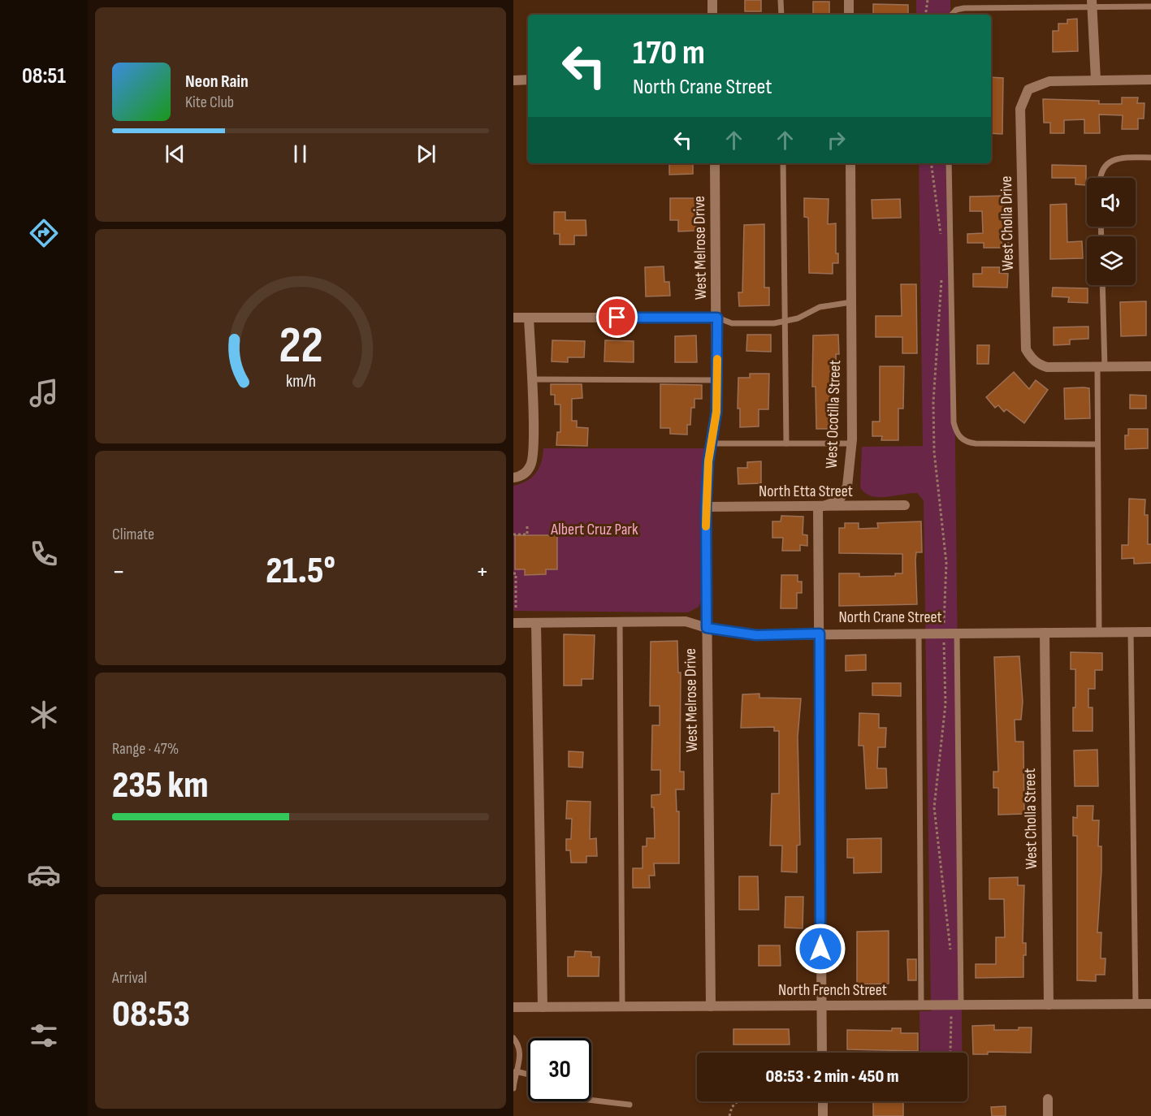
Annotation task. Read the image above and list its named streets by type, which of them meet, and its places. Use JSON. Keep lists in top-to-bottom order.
{
  "streets": {
    "street": [
      "West Cholla Drive",
      "West Melrose Drive",
      "West Ocotilla Street",
      "North Etta Street",
      "North Crane Street",
      "West Cholla Street",
      "North French Street"
    ]
  },
  "crossings": [
    ["West Melrose Drive", "North Etta Street"],
    ["West Melrose Drive", "North Crane Street"],
    ["West Melrose Drive", "North French Street"],
    ["West Ocotilla Street", "North Etta Street"],
    ["North Crane Street", "West Cholla Street"],
    ["West Cholla Street", "North French Street"]
  ],
  "parks": ["Albert Cruz Park"],
  "page": {
    "tabs": "08:51",
    "turn": ["170 m", "North Crane Street"],
    "song": ["Neon Rain", "Kite Club"],
    "tile": [
      "Climate",
      ["Range · 47%", "235 km"],
      ["Arrival", "08:53"]
    ],
    "heat": ["−", "21.5°", "+"],
    "limit": "30",
    "trip": "08:53 · 2 min · 450 m",
    "gauge": ["22", "km/h"]
  }
}
